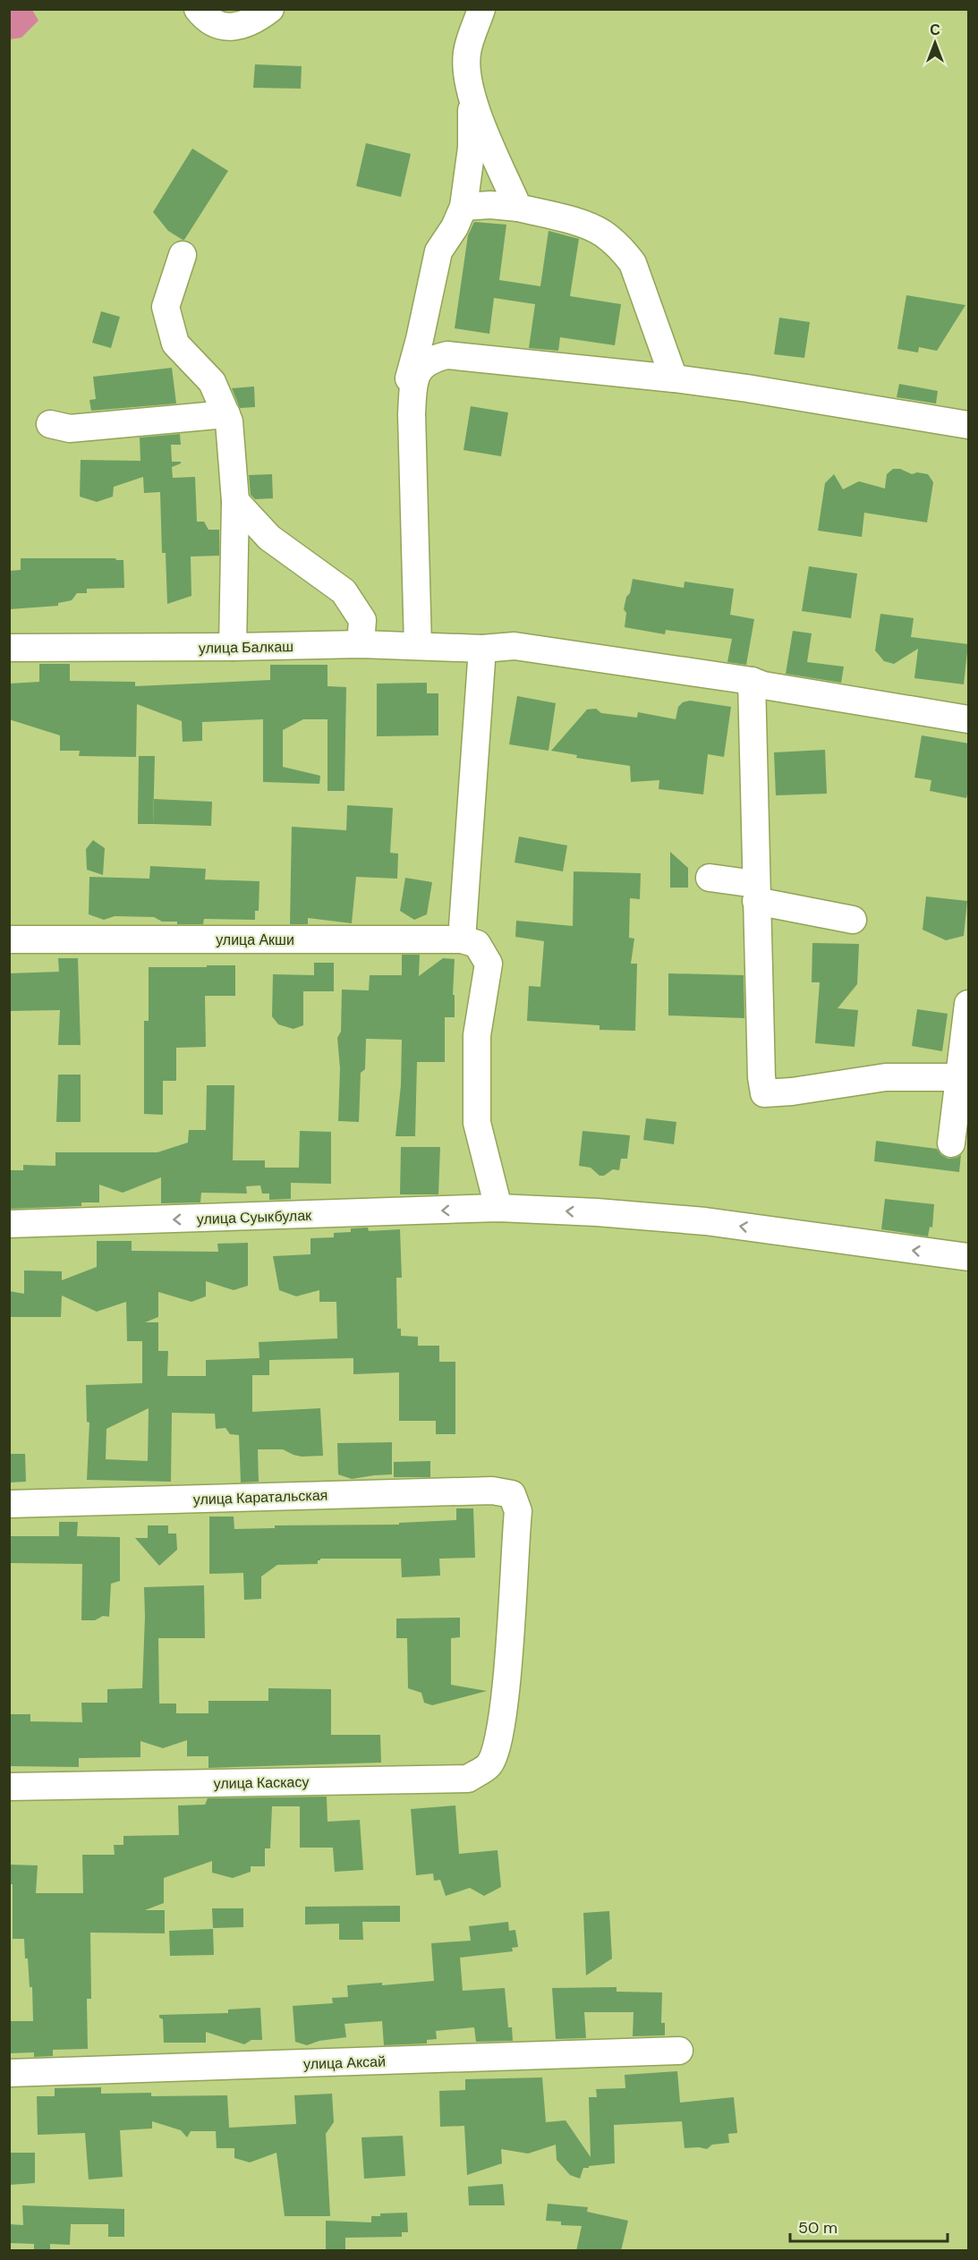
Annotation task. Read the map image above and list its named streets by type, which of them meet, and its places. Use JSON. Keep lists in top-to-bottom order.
{
  "streets": {
    "street": [
      "улица Балкаш",
      "улица Акши",
      "улица Суыкбулак",
      "улица Каратальская",
      "улица Каскасу",
      "улица Аксай"
    ]
  },
  "crossings": [
    ["улица Каратальская", "улица Каскасу"]
  ],
  "one_way": ["улица Суыкбулак"],
  "scale_bar": "50 m",
  "north": "top"
}
